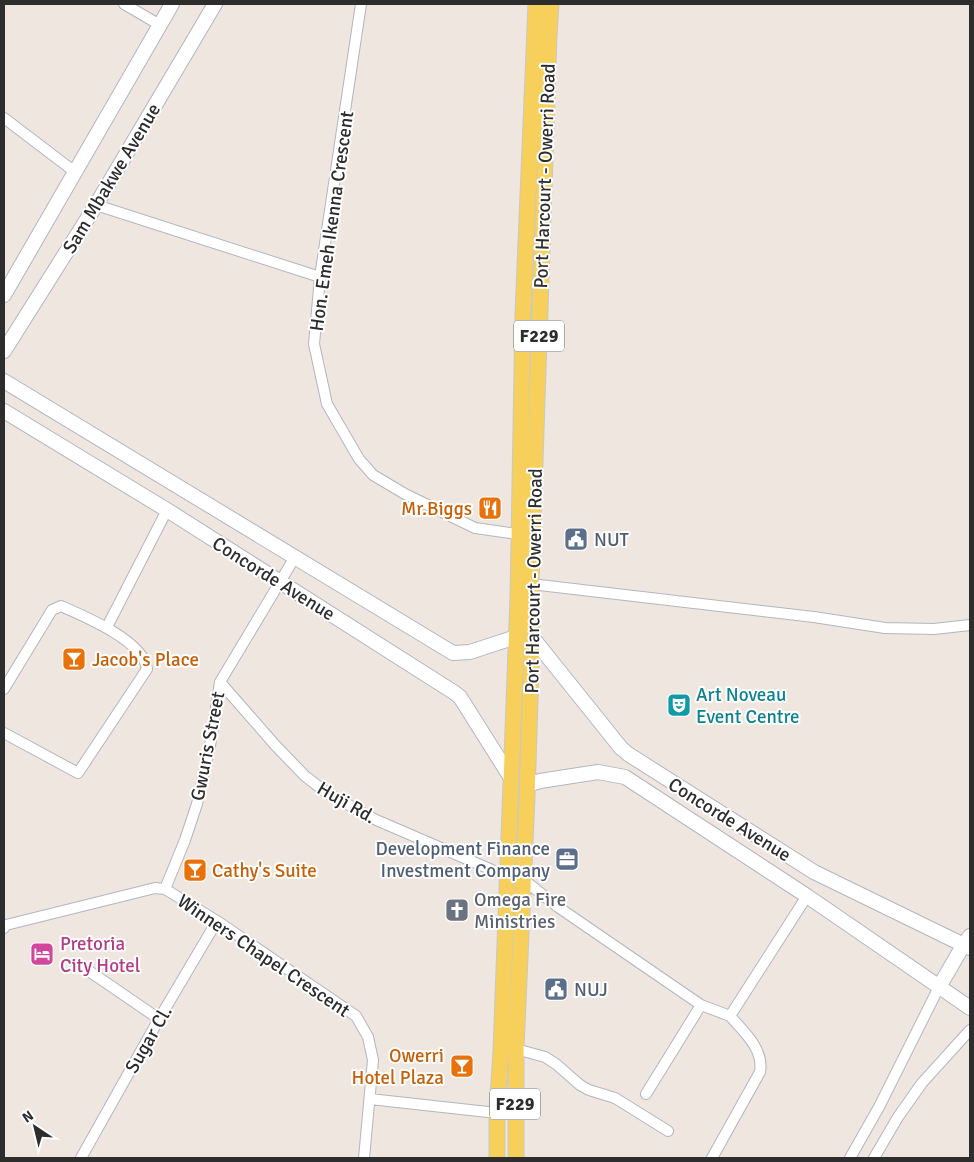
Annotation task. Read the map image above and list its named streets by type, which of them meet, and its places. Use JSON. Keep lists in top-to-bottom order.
{
  "streets": {
    "main road": ["Port Harcourt - Owerri Road", "F229"],
    "street": [
      "Sam Mbakwe Avenue",
      "Hon. Emeh Ikenna Crescent",
      "Concorde Avenue",
      "Gwuris Street",
      "Huji Rd.",
      "Winners Chapel Crescent",
      "Sugar Cl."
    ]
  },
  "crossings": [
    ["Port Harcourt - Owerri Road", "Hon. Emeh Ikenna Crescent"],
    ["Port Harcourt - Owerri Road", "Concorde Avenue"],
    ["Port Harcourt - Owerri Road", "Huji Rd."],
    ["Concorde Avenue", "Gwuris Street"],
    ["Gwuris Street", "Huji Rd."],
    ["Gwuris Street", "Winners Chapel Crescent"],
    ["Winners Chapel Crescent", "Sugar Cl."]
  ],
  "places": {
    "restaurant": ["Mr.Biggs"],
    "public building": ["NUT", "NUJ"],
    "bar": ["Jacob's Place", "Cathy's Suite", "Owerri Hotel Plaza"],
    "theatre": ["Art Noveau Event Centre"],
    "office": ["Development Finance Investment Company"],
    "church": ["Omega Fire Ministries"],
    "hotel": ["Pretoria City Hotel"]
  },
  "north": "top left"
}
